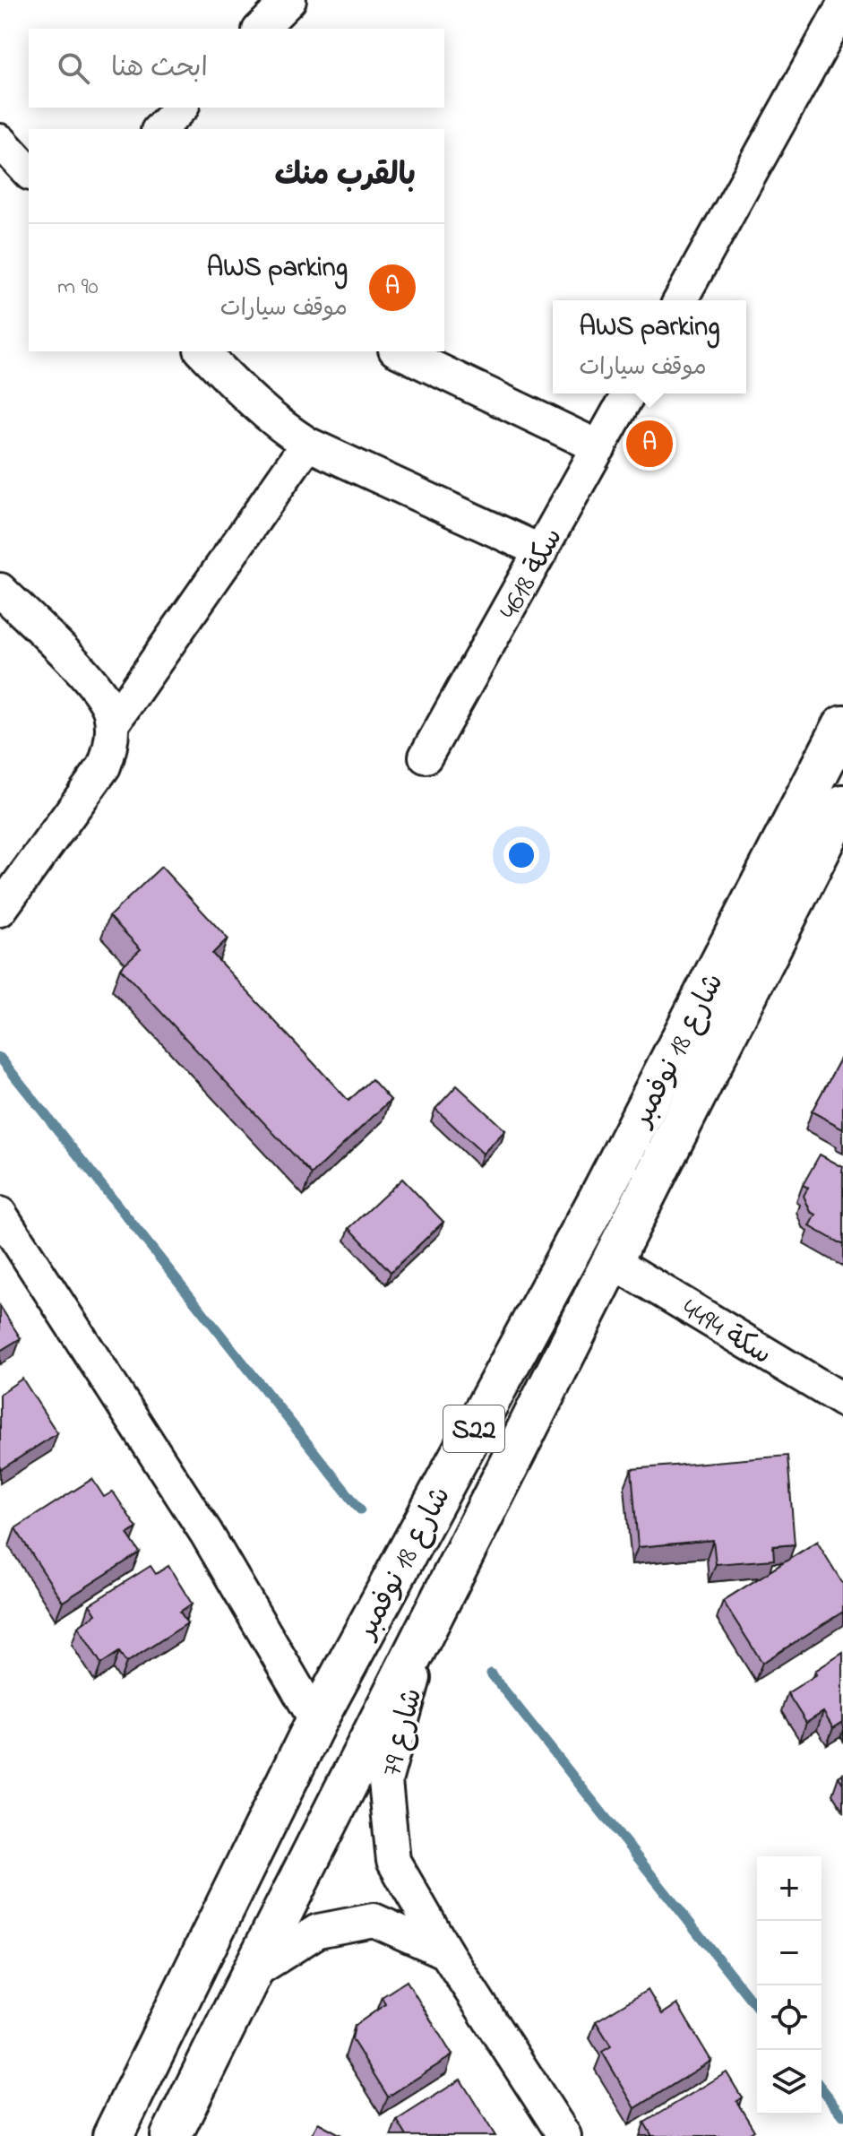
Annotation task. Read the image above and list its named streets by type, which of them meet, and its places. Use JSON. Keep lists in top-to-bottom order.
{
  "streets": {
    "main road": ["شارع 18 نوفمبر", "S22"],
    "street": ["سكة 4618", "سكة 4494", "79 شارع"]
  },
  "crossings": [
    ["شارع 18 نوفمبر", "سكة 4494"],
    ["شارع 18 نوفمبر", "79 شارع"]
  ],
  "page": {
    "search": "ابحث هنا",
    "heading": "بالقرب منك",
    "list": [
      {
        "mark": "A",
        "name": "AWS parking",
        "note": "موقف سيارات",
        "value": "90 m"
      }
    ],
    "popup": ["AWS parking", "موقف سيارات"],
    "pins": "A",
    "map_buttons": ["+", "−"]
  }
}
